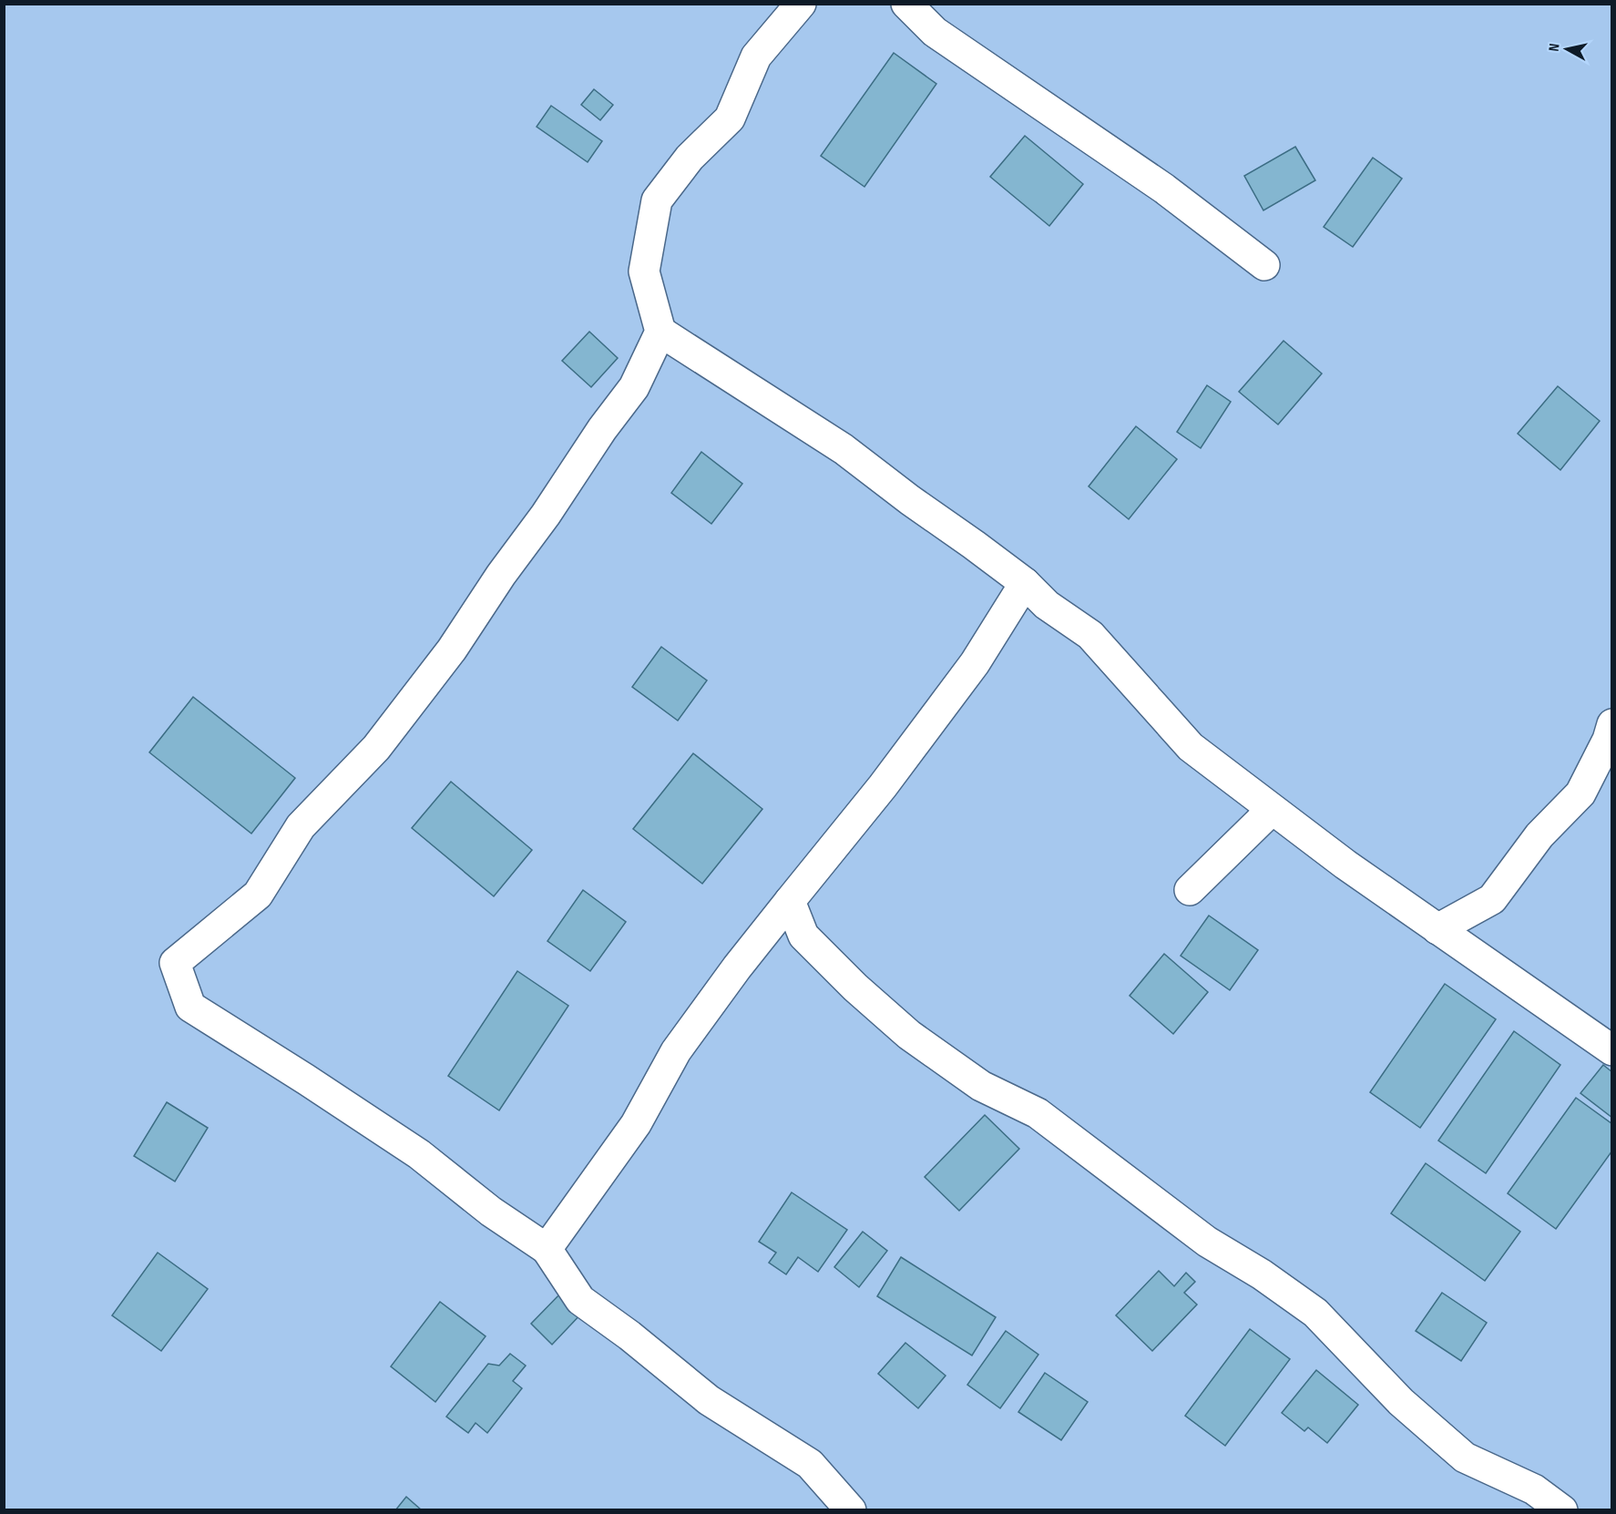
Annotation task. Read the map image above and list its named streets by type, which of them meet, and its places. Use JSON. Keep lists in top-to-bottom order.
{
  "north": "left"
}
